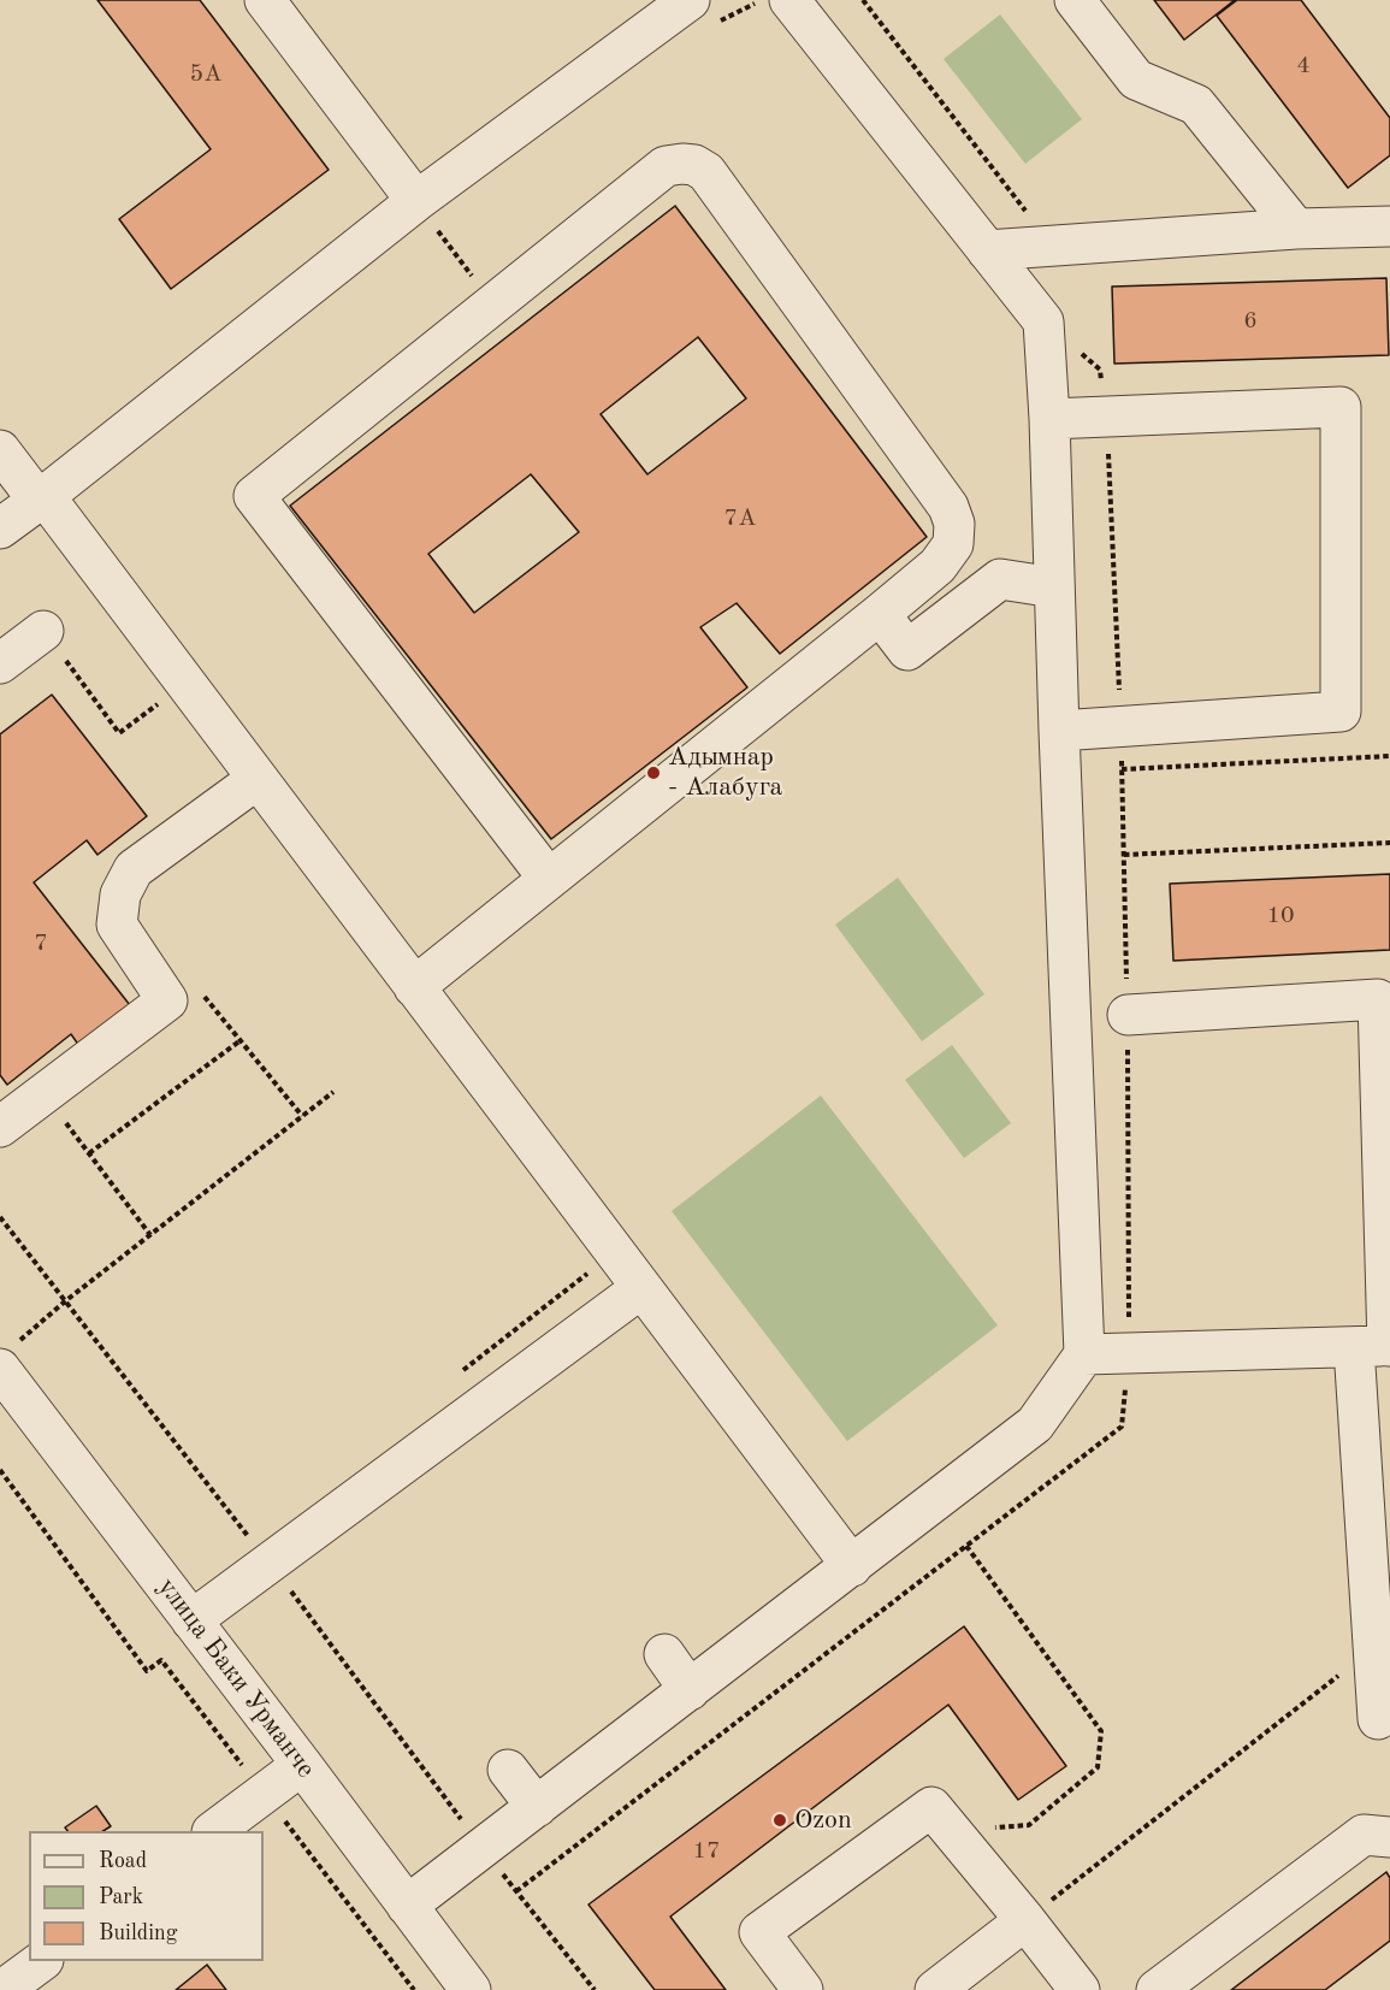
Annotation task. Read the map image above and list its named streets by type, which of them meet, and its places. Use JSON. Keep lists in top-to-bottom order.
{
  "streets": {
    "street": ["улица Баки Урманче"]
  },
  "places": ["Адымнар - Алабуга", "Ozon"],
  "house_numbers": [
    "4",
    "5А",
    "6",
    "7А",
    "10",
    "7",
    "17"
  ],
  "legend": ["Road", "Park", "Building"]
}
